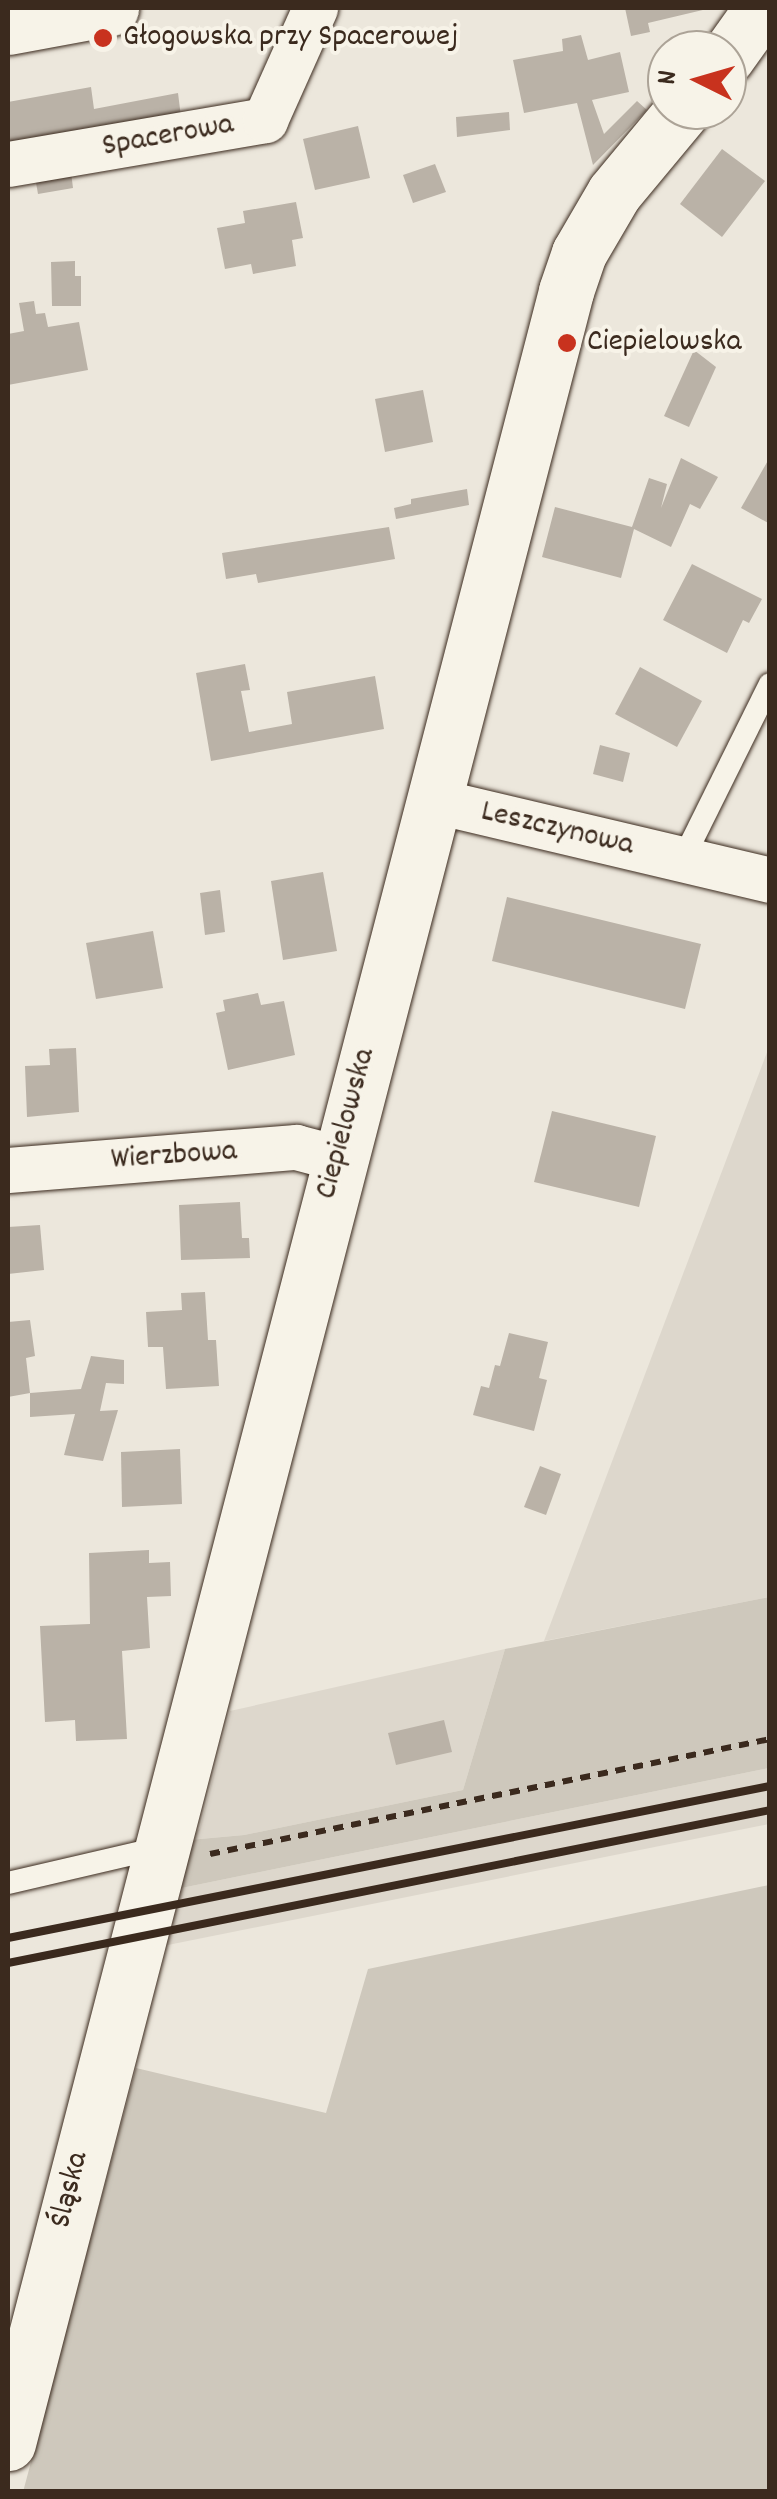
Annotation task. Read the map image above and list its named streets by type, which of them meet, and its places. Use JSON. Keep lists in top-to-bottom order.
{
  "streets": {
    "street": [
      "Spacerowa",
      "Leszczynowa",
      "Ciepielowska",
      "Wierzbowa",
      "Śląska"
    ]
  },
  "crossings": [
    ["Leszczynowa", "Ciepielowska"],
    ["Ciepielowska", "Wierzbowa"],
    ["Ciepielowska", "Śląska"]
  ],
  "places": ["Głogowska przy Spacerowej", "Ciepielowska"],
  "north": "left"
}
